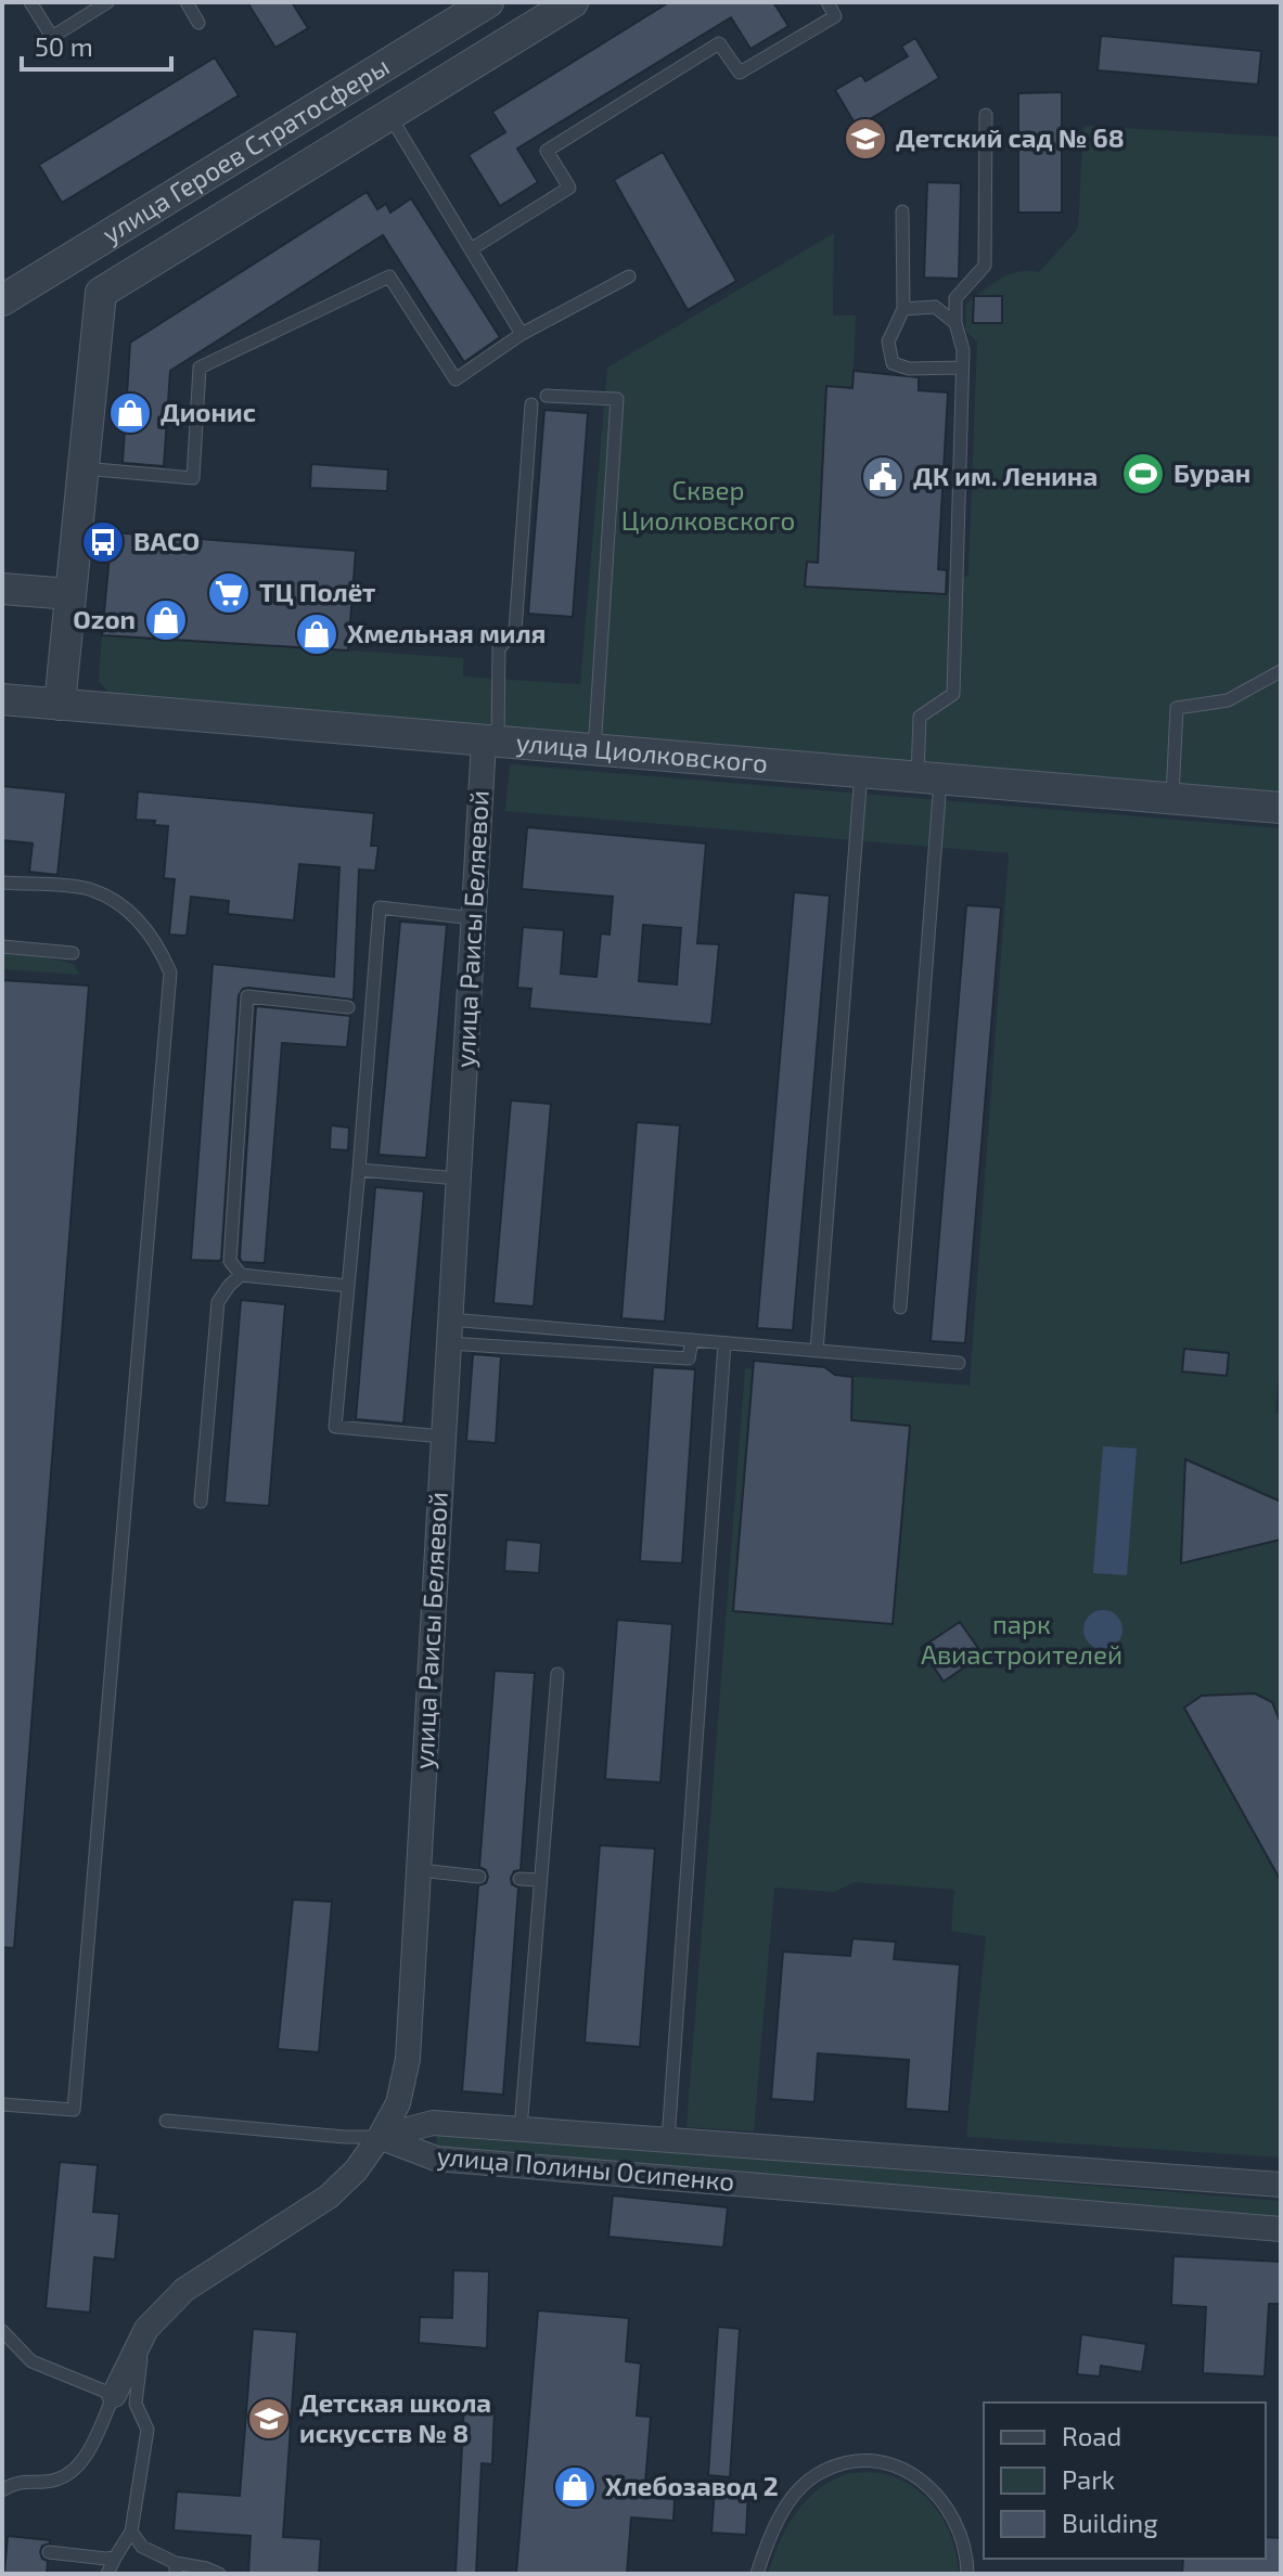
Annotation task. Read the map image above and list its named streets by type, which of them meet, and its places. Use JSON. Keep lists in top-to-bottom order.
{
  "streets": {
    "street": [
      "улица Героев Стратосферы",
      "улица Циолковского",
      "улица Раисы Беляевой",
      "улица Полины Осипенко"
    ]
  },
  "crossings": [
    ["улица Циолковского", "улица Раисы Беляевой"],
    ["улица Раисы Беляевой", "улица Полины Осипенко"]
  ],
  "parks": ["Сквер Циолковского", "парк Авиастроителей"],
  "places": {
    "school or university": ["Детский сад № 68", "Детская школа искусств № 8"],
    "shop": [
      "Дионис",
      "Ozon",
      "Хмельная миля",
      "Хлебозавод 2"
    ],
    "sports": ["Буран"],
    "public building": ["ДК им. Ленина"],
    "bus stop": ["ВАСО"],
    "supermarket": ["ТЦ Полёт"]
  },
  "legend": ["Road", "Park", "Building"],
  "scale_bar": "50 m"
}
